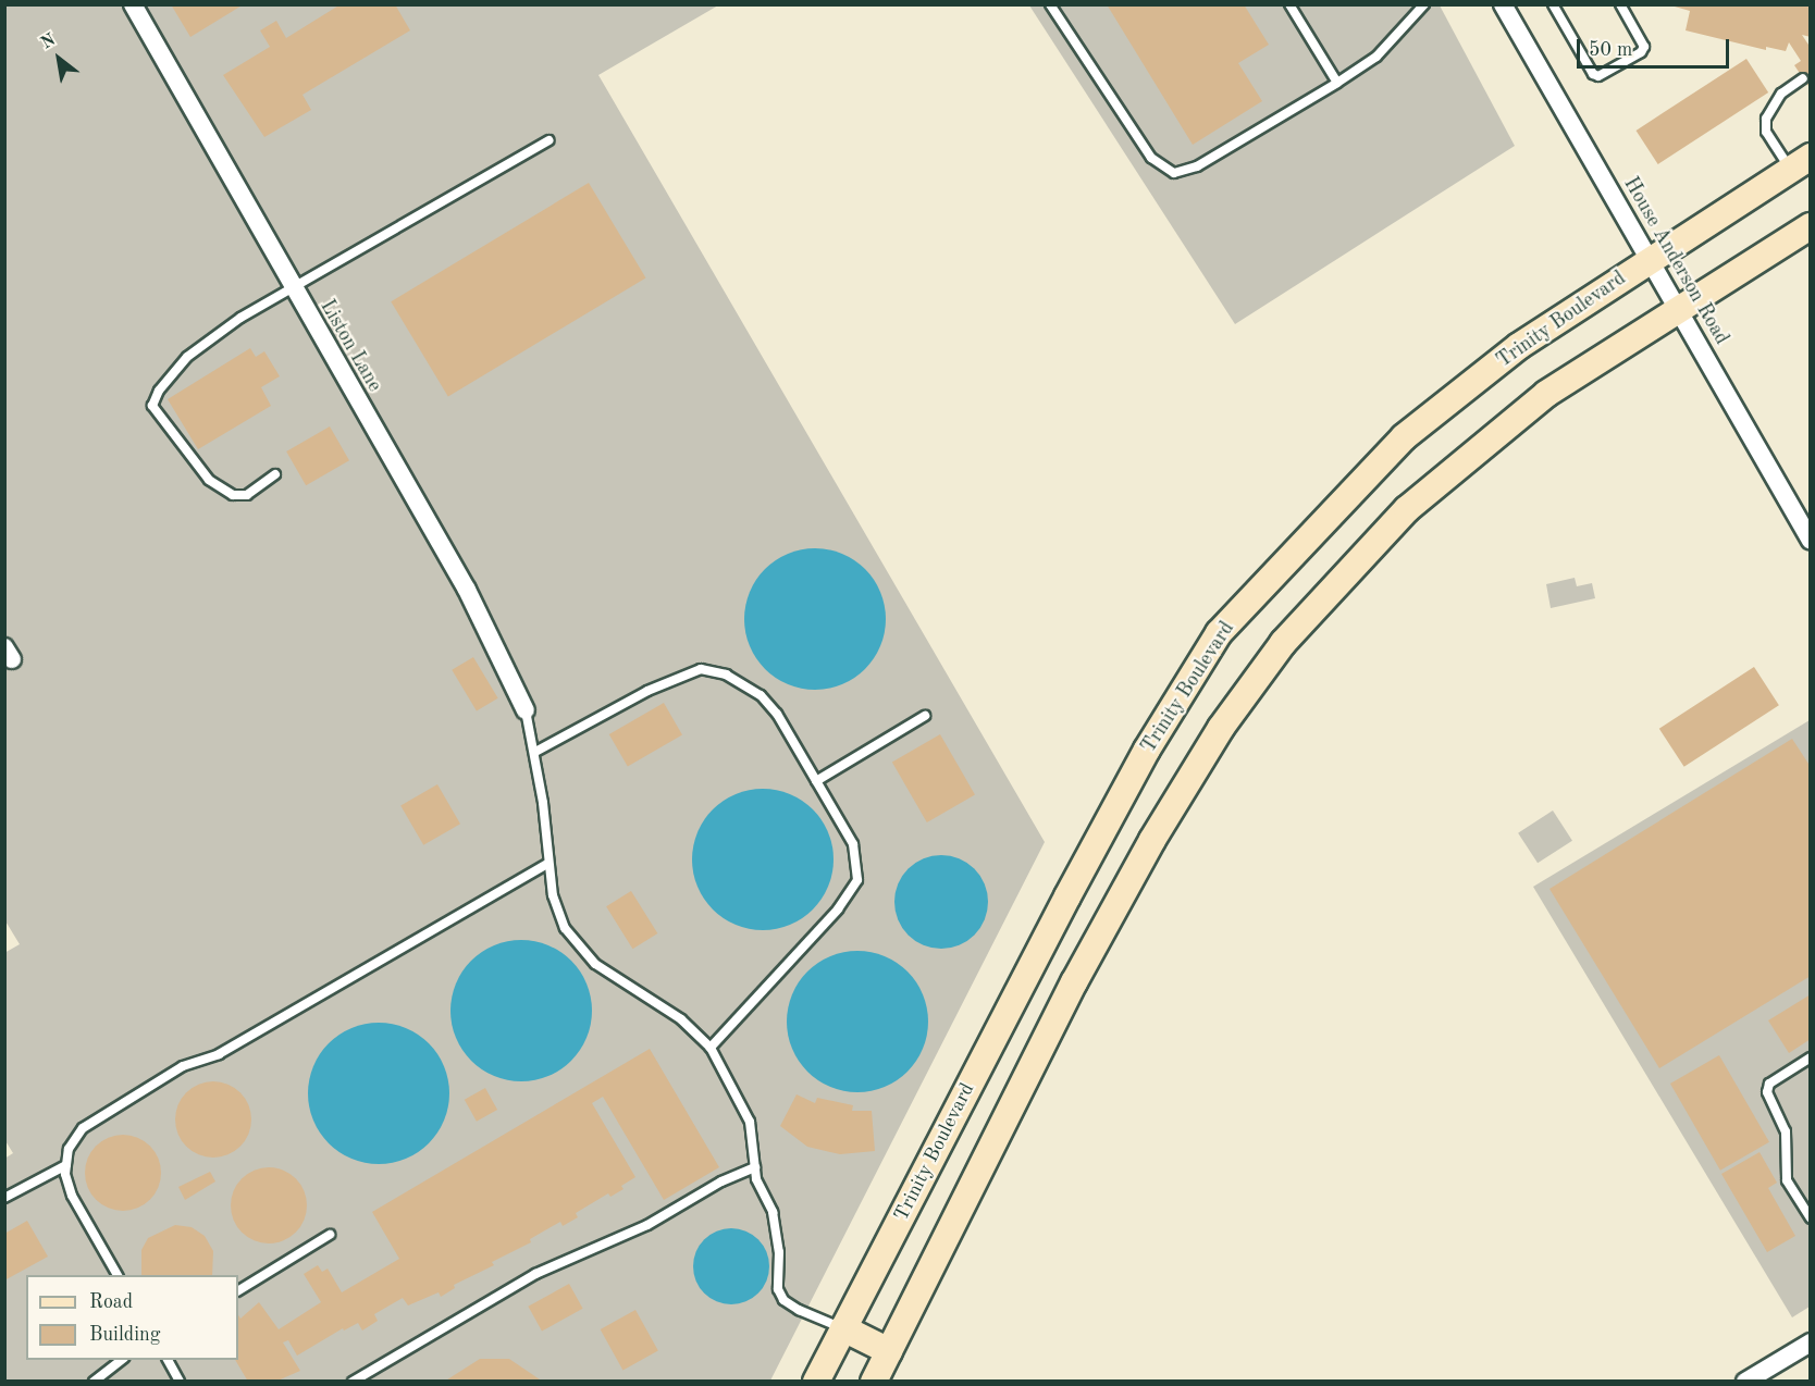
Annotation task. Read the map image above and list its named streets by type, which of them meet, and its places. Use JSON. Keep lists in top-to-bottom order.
{
  "streets": {
    "main road": ["Trinity Boulevard"],
    "street": ["House Anderson Road", "Liston Lane"]
  },
  "crossings": [
    ["House Anderson Road", "Trinity Boulevard"]
  ],
  "legend": ["Road", "Building"],
  "scale_bar": "50 m",
  "north": "top left"
}
